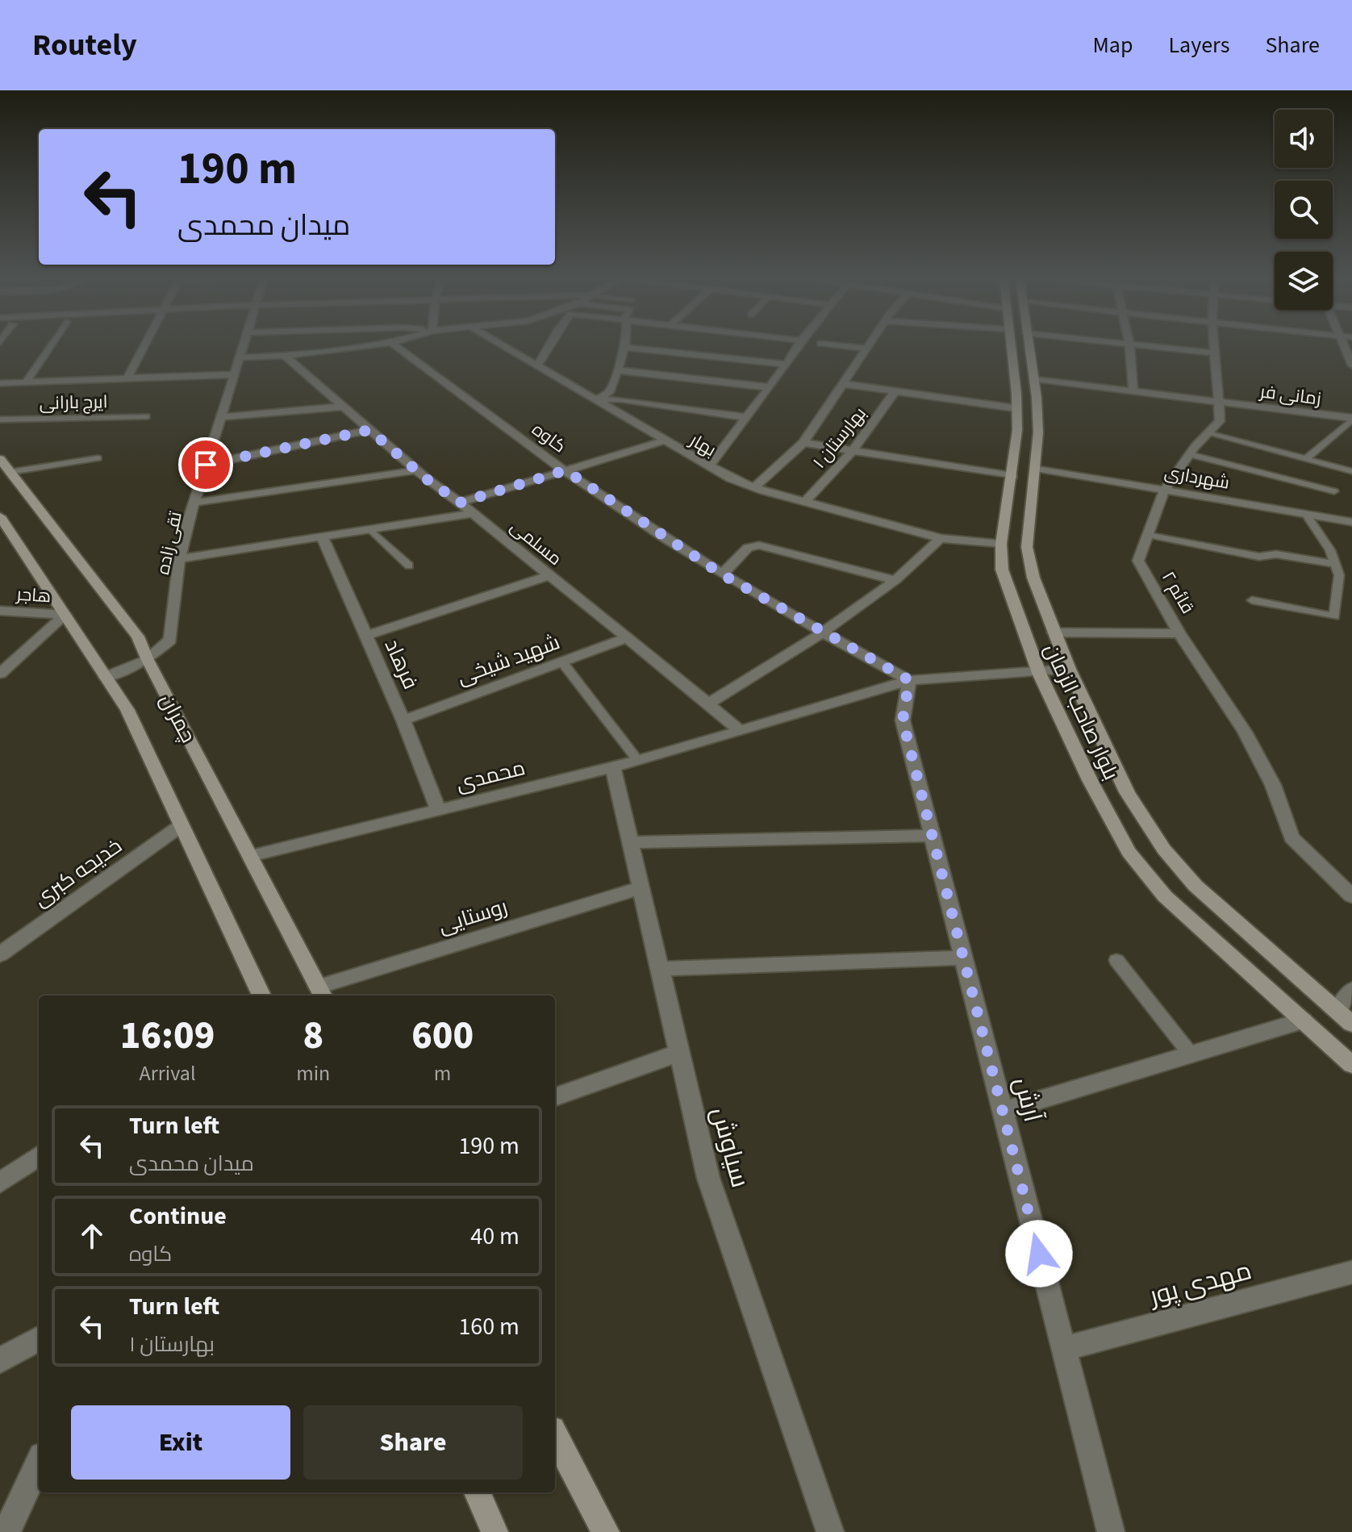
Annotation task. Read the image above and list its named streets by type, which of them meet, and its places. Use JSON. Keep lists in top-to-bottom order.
{
  "streets": {
    "main road": ["بلوار صاحب الزمان", "چمران"],
    "street": [
      "زمانی فر",
      "کاوه",
      "بهارستان ۱",
      "بهار",
      "شهرداری",
      "مسلمی",
      "تقی زاده",
      "قائم ۲",
      "هاجر",
      "شهید شیخی",
      "فرهاد",
      "محمدی",
      "خدیجه کبری",
      "روستایی",
      "آرش",
      "سیاوش",
      "مهدی پور"
    ],
    "lane": ["ایرج بارانی"]
  },
  "crossings": [
    ["زمانی فر", "قائم ۲"],
    ["زمانی فر", "بلوار صاحب الزمان"],
    ["کاوه", "محمدی"],
    ["کاوه", "آرش"],
    ["بهارستان ۱", "بهار"],
    ["بهار", "بلوار صاحب الزمان"],
    ["شهرداری", "قائم ۲"],
    ["شهرداری", "بلوار صاحب الزمان"],
    ["مسلمی", "شهید شیخی"],
    ["مسلمی", "محمدی"],
    ["تقی زاده", "چمران"],
    ["هاجر", "چمران"],
    ["شهید شیخی", "فرهاد"],
    ["فرهاد", "محمدی"],
    ["چمران", "محمدی"],
    ["چمران", "خدیجه کبری"],
    ["چمران", "روستایی"],
    ["محمدی", "آرش"],
    ["محمدی", "سیاوش"],
    ["روستایی", "سیاوش"],
    ["آرش", "مهدی پور"]
  ],
  "page": {
    "header": "Routely",
    "nav": ["Map", "Layers", "Share"],
    "turn": ["190 m", "میدان محمدی"],
    "eta": [
      "16:09",
      "Arrival",
      "8",
      "min",
      "600",
      "m"
    ],
    "list": [
      {
        "name": "Turn left",
        "note": "میدان محمدی",
        "value": "190 m"
      },
      {
        "name": "Continue",
        "note": "کاوه",
        "value": "40 m"
      },
      {
        "name": "Turn left",
        "note": "بهارستان ۱",
        "value": "160 m"
      }
    ],
    "buttons": ["Exit", "Share"]
  }
}
